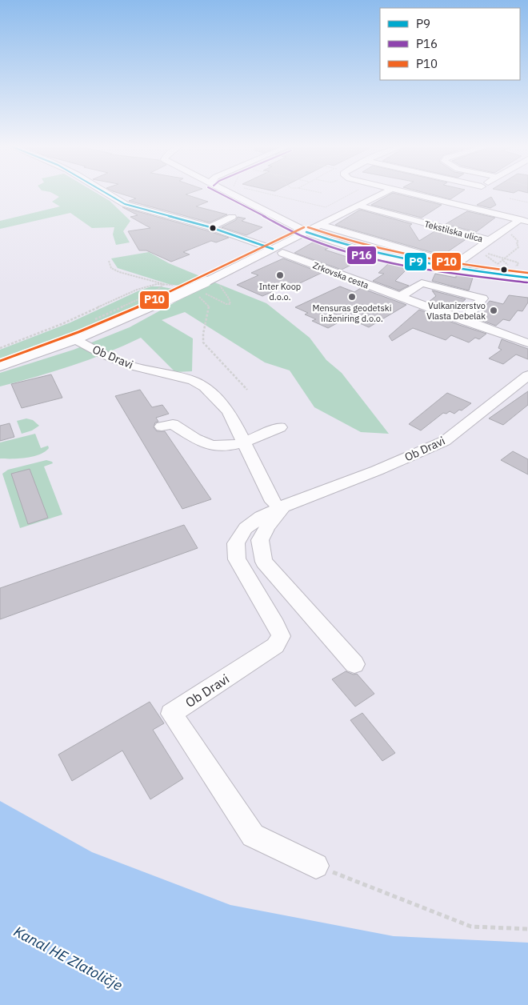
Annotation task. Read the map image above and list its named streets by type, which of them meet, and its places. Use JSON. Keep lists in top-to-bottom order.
{
  "streets": {
    "street": ["Tekstilska ulica", "Zrkovska cesta", "Ob Dravi"]
  },
  "water": ["Kanal HE Zlatoličje"],
  "places": ["Inter Koop d.o.o.", "Mensuras geodetski inženiring d.o.o.", "Vulkanizerstvo Vlasta Debelak"],
  "lines": ["transit line P9", "transit line P16", "transit line P10"],
  "legend": ["P9", "P16", "P10"]
}
